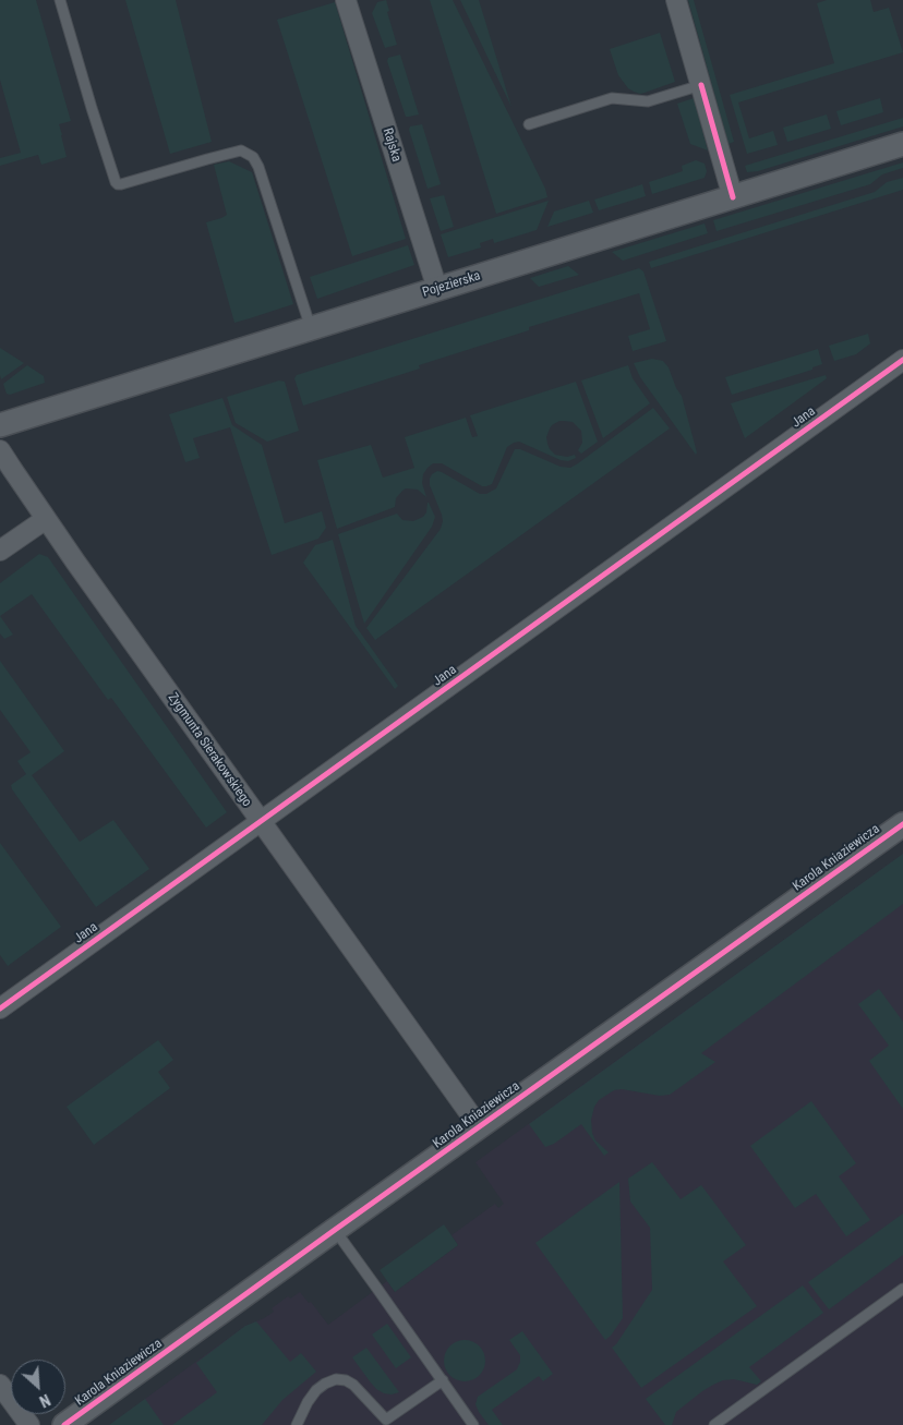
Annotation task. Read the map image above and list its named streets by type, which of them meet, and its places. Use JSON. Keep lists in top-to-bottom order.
{
  "streets": {
    "street": [
      "Rajska",
      "Pojezierska",
      "Jana",
      "Zygmunta Sierakowskiego",
      "Karola Kniaziewicza"
    ]
  },
  "crossings": [
    ["Rajska", "Pojezierska"],
    ["Jana", "Zygmunta Sierakowskiego"],
    ["Zygmunta Sierakowskiego", "Karola Kniaziewicza"]
  ],
  "north": "bottom right"
}
